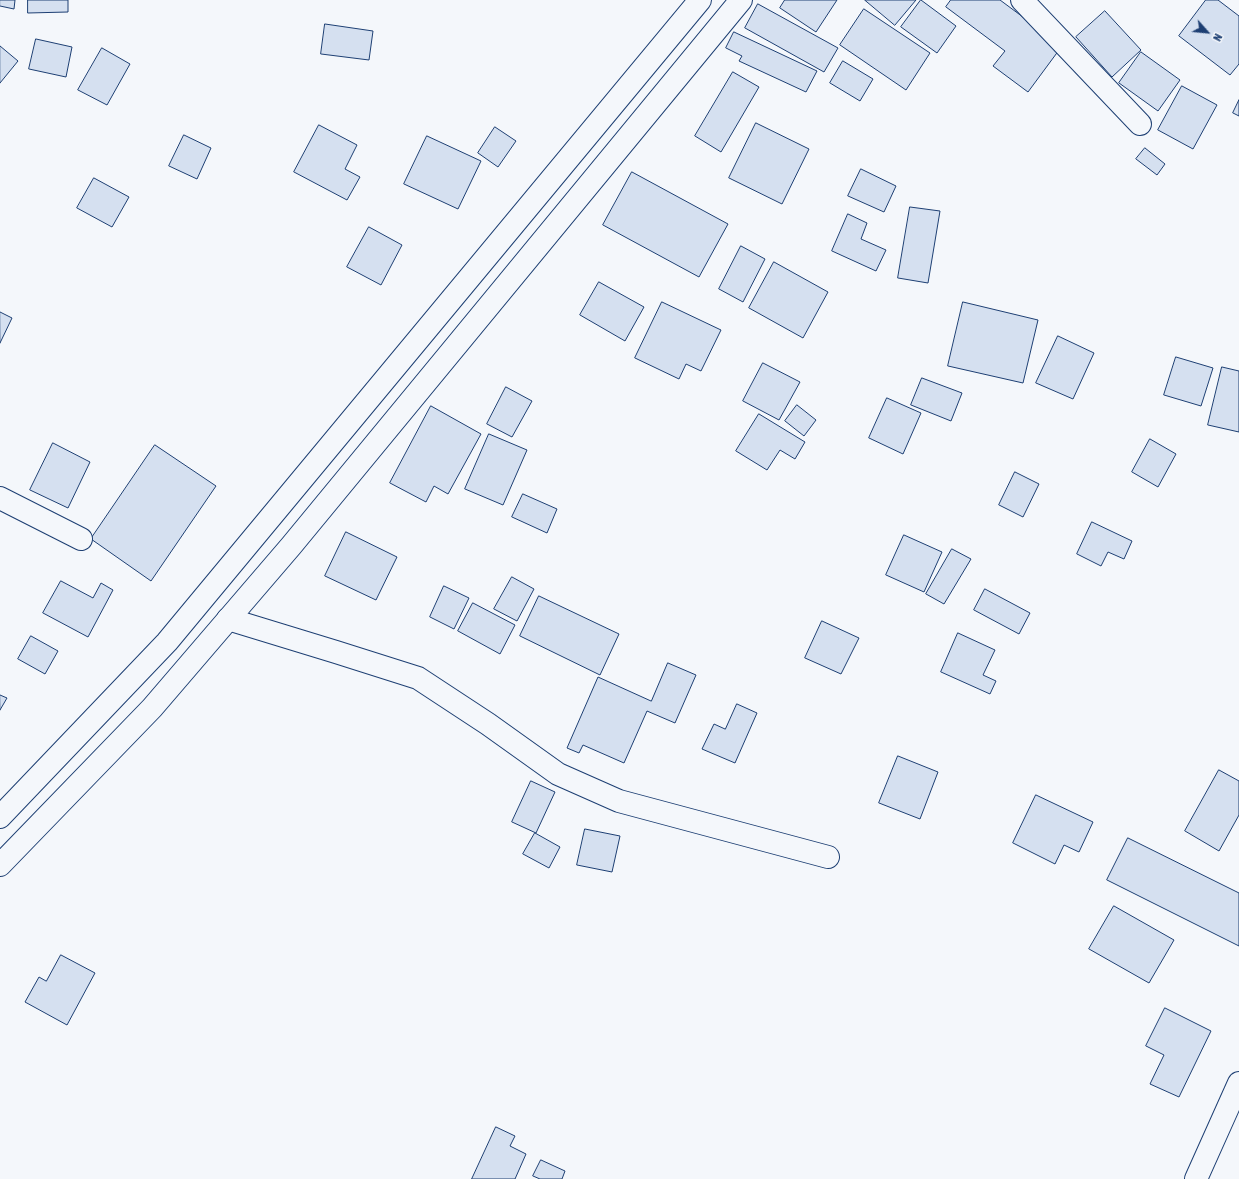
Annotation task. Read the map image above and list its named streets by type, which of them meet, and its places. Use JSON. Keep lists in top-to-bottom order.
{
  "north": "bottom right"
}
